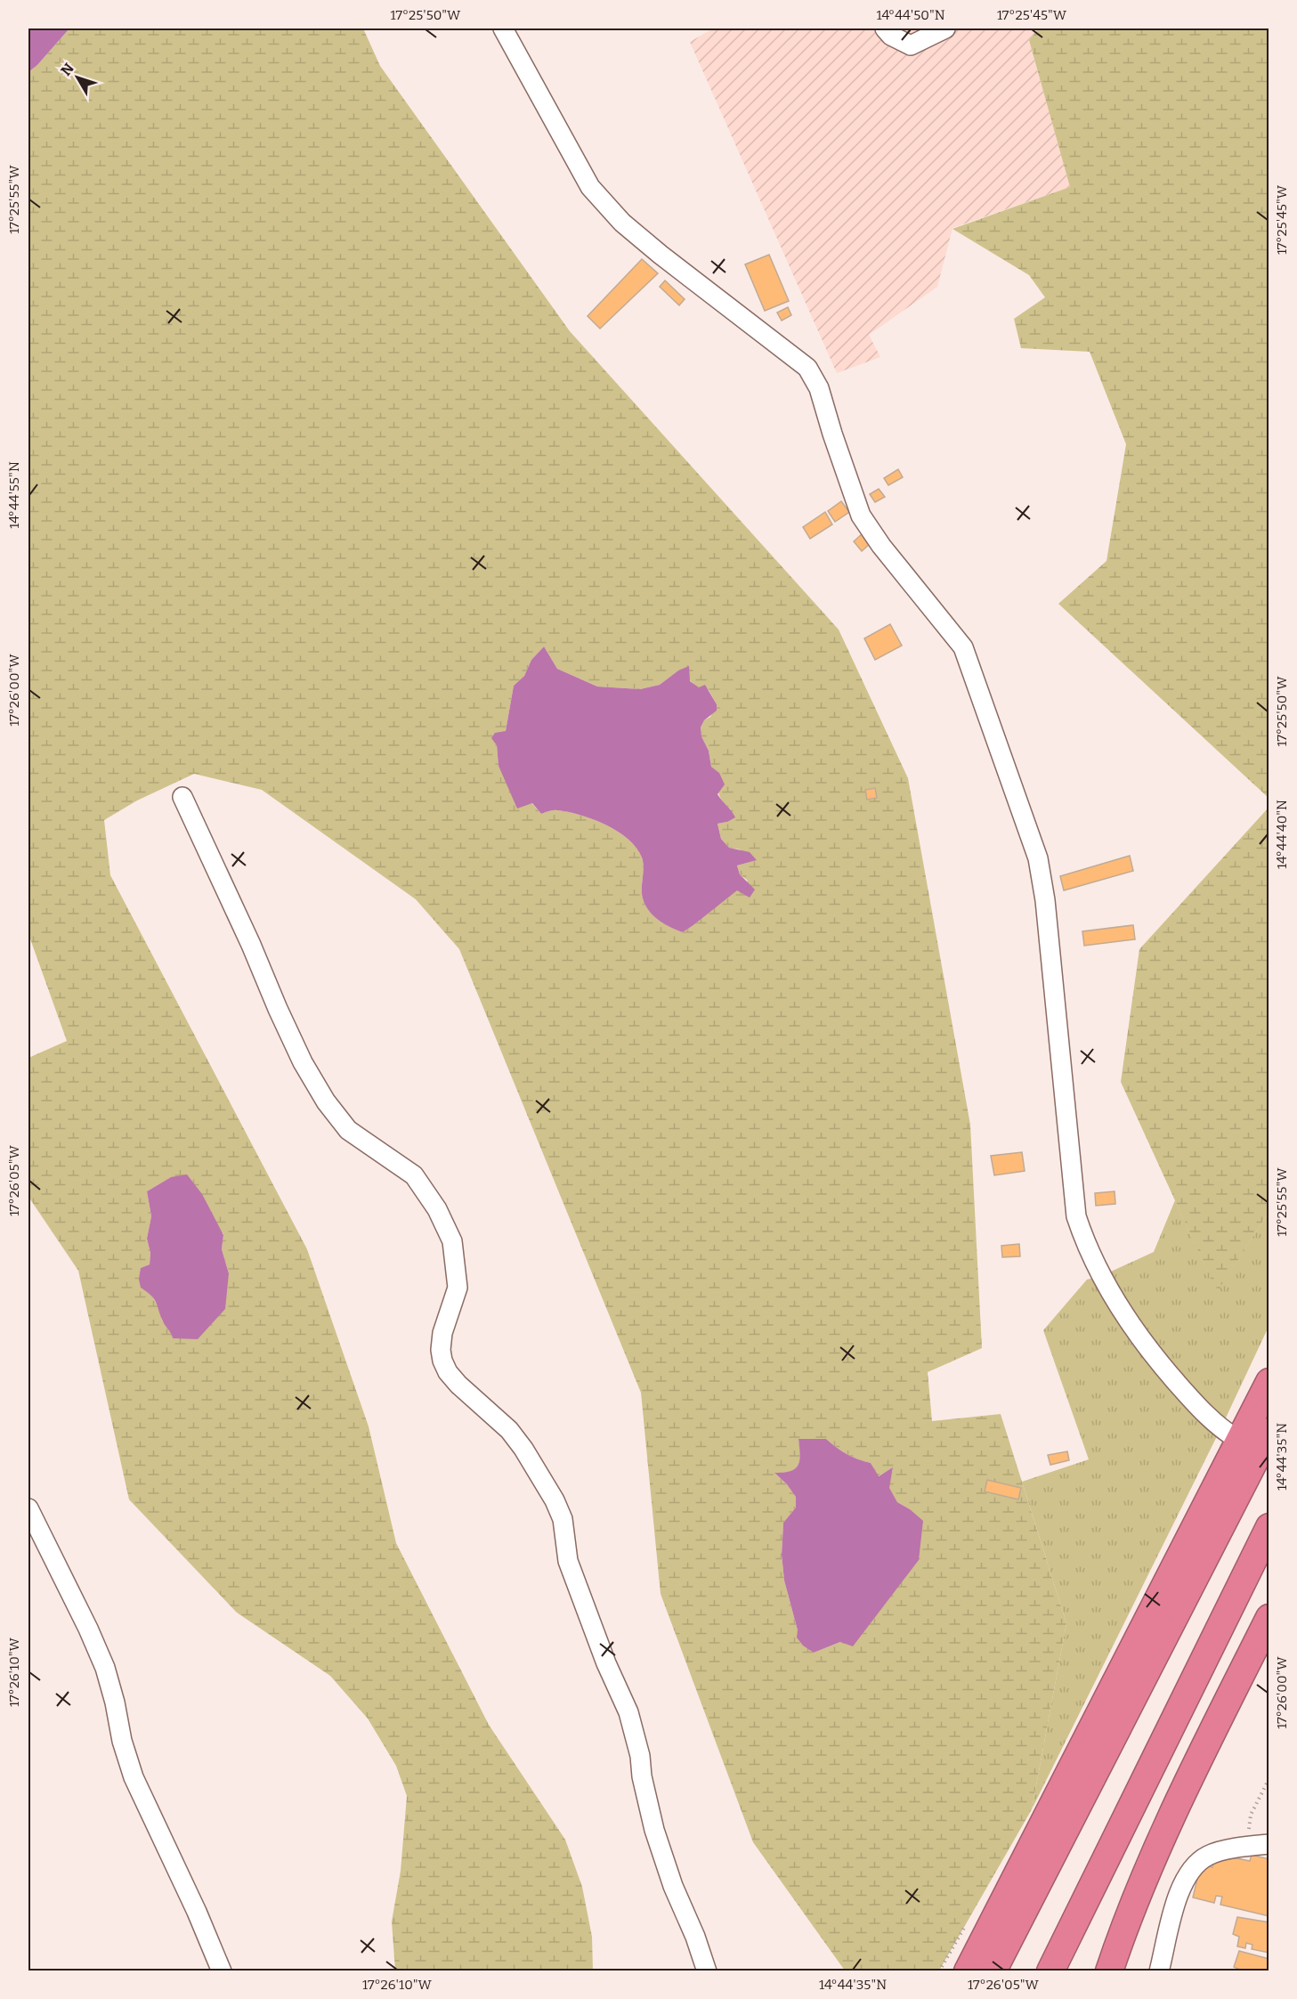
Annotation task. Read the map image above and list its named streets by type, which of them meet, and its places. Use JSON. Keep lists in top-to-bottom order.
{
  "north": "top left",
  "coordinates": [
    "17°25'50\"W",
    "14°44'50\"N",
    "17°25'45\"W",
    "17°25'55\"W",
    "14°44'55\"N",
    "17°26'00\"W",
    "14°44'40\"N",
    "17°26'05\"W",
    "14°44'35\"N",
    "17°26'10\"W"
  ]
}
